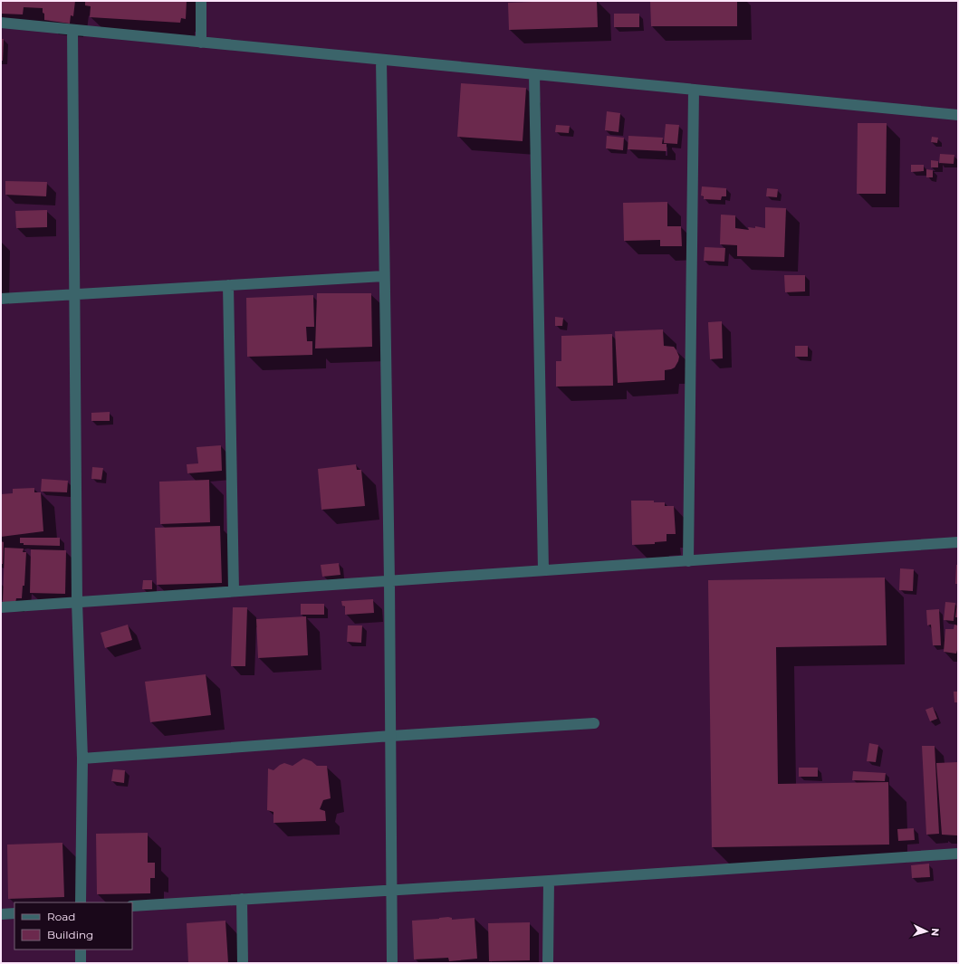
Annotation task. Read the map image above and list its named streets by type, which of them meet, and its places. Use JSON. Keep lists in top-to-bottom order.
{
  "legend": ["Road", "Building"],
  "north": "right"
}
